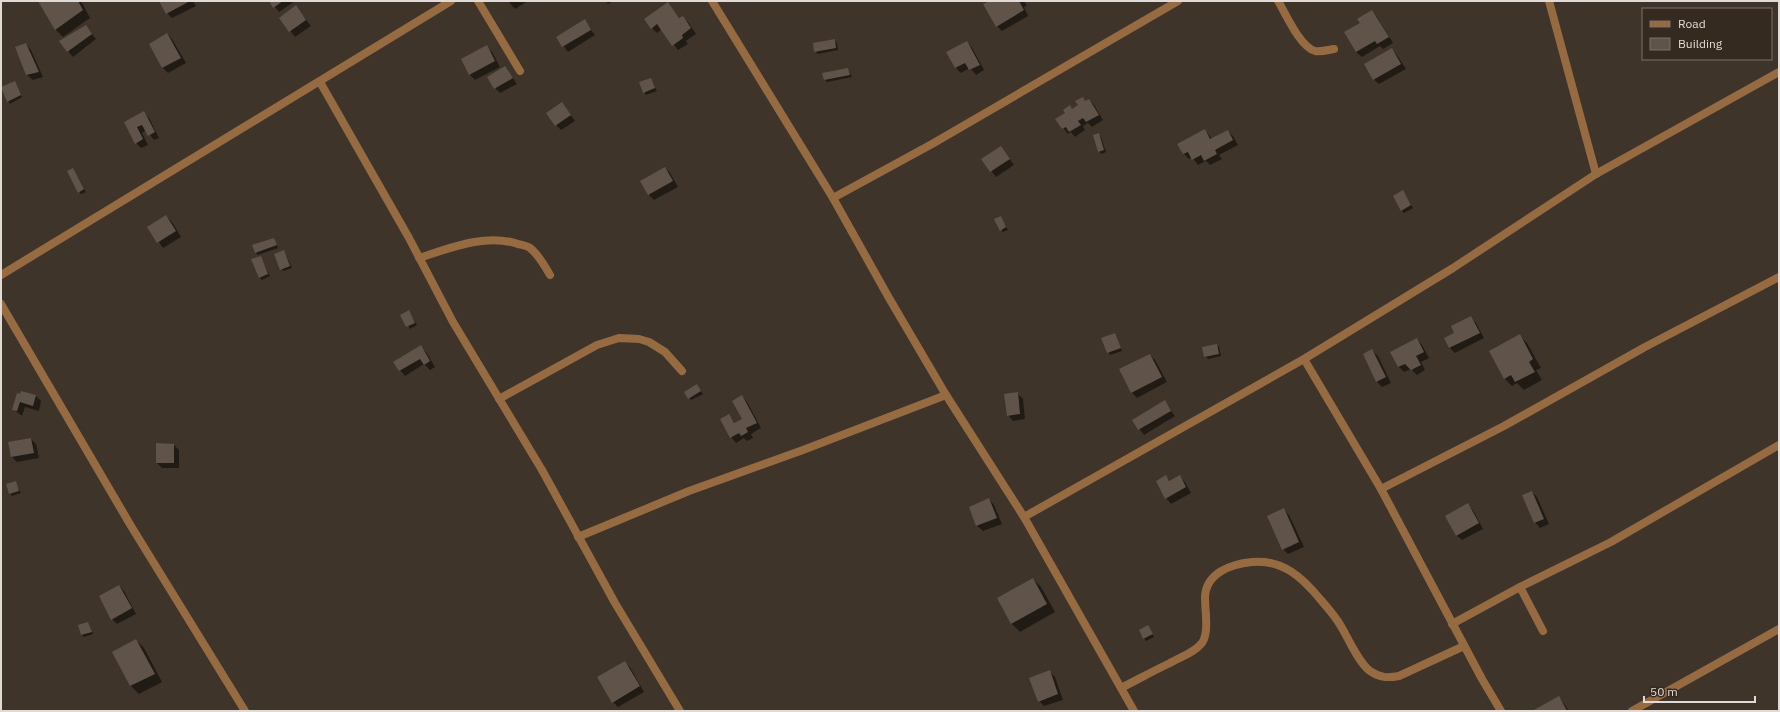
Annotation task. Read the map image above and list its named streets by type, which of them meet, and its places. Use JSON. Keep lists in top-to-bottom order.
{
  "legend": ["Road", "Building"],
  "scale_bar": "50 m"
}
